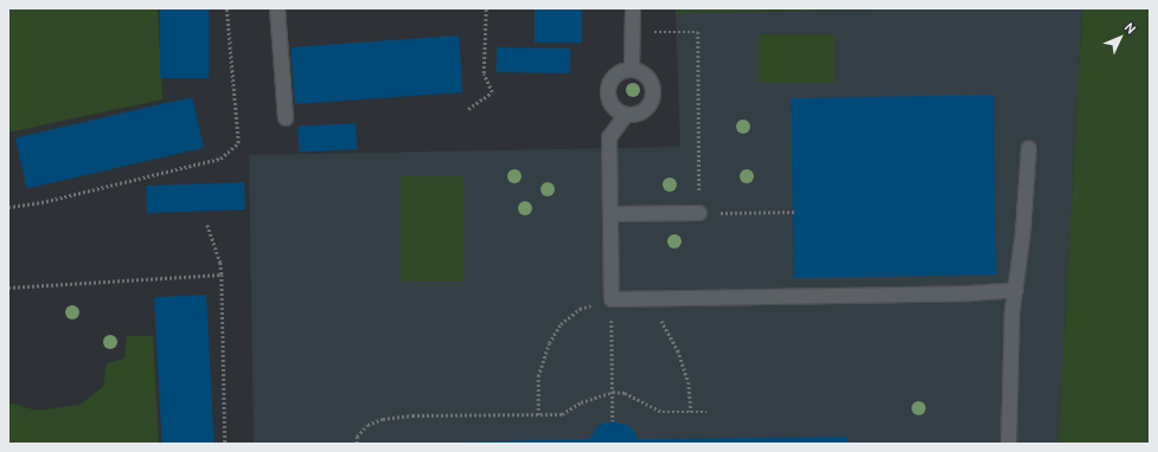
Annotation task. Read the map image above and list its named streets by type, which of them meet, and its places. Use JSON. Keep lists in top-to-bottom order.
{
  "north": "top right"
}
